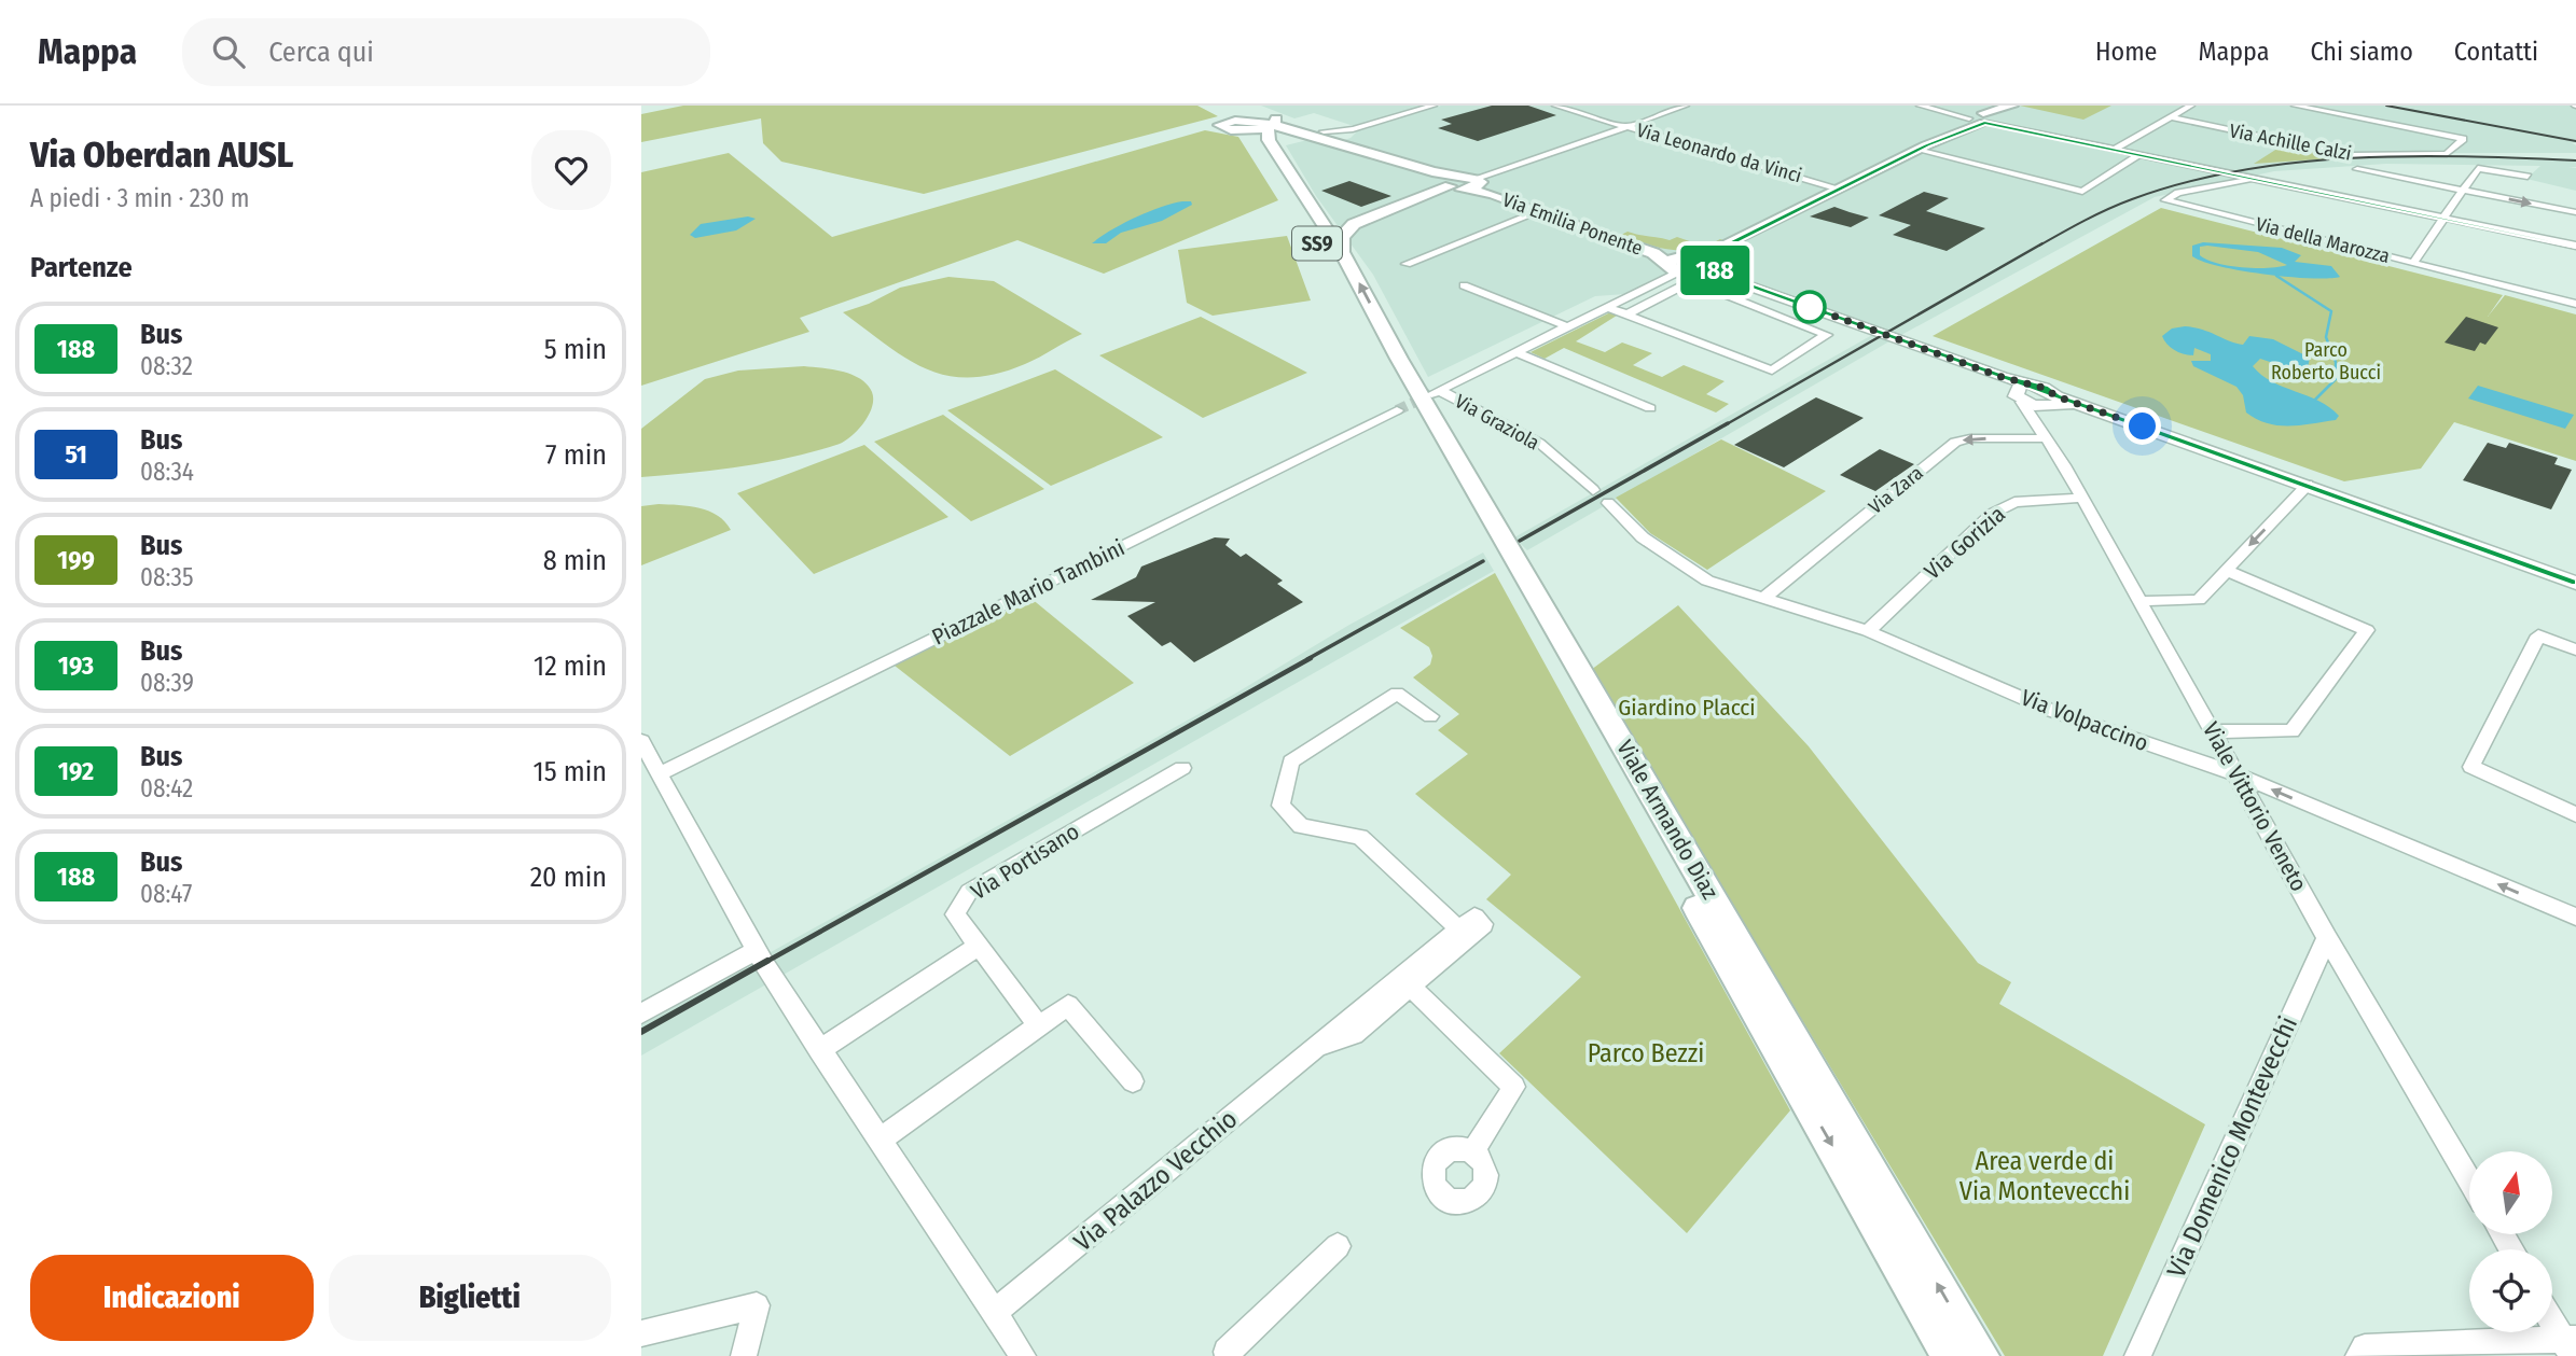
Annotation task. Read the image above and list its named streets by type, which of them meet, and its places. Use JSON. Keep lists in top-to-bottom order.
{
  "streets": {
    "main road": ["Via Emilia Ponente", "SS9", "Viale Armando Diaz"],
    "street": [
      "Via Achille Calzi",
      "Via Leonardo da Vinci",
      "Via della Marozza",
      "Via Graziola",
      "Via Zara",
      "Via Gorizia",
      "Piazzale Mario Tambini",
      "Via Volpaccino",
      "Viale Vittorio Veneto",
      "Via Portisano",
      "Via Domenico Montevecchi",
      "Via Palazzo Vecchio"
    ]
  },
  "crossings": [
    ["Via Emilia Ponente", "Via Graziola"],
    ["Via Emilia Ponente", "Viale Armando Diaz"],
    ["SS9", "Viale Armando Diaz"],
    ["Via Zara", "Via Volpaccino"],
    ["Via Zara", "Viale Vittorio Veneto"],
    ["Via Gorizia", "Via Volpaccino"],
    ["Via Gorizia", "Viale Vittorio Veneto"],
    ["Via Volpaccino", "Viale Vittorio Veneto"],
    ["Viale Vittorio Veneto", "Via Domenico Montevecchi"]
  ],
  "one_way": ["Via Zara"],
  "parks": [
    "Parco Roberto Bucci",
    "Giardino Placci",
    "Parco Bezzi",
    "Area verde di Via Montevecchi"
  ],
  "lines": ["bus line 188"],
  "north": "top",
  "page": {
    "header": "Mappa",
    "search": "Cerca qui",
    "nav": [
      "Home",
      "Mappa",
      "Chi siamo",
      "Contatti"
    ],
    "heading": [
      ["Via Oberdan AUSL", "A piedi · 3 min · 230 m"],
      "Partenze"
    ],
    "on_map": "188",
    "list": [
      {
        "mark": "188",
        "name": "Bus",
        "note": "08:32",
        "value": "5 min"
      },
      {
        "mark": "51",
        "name": "Bus",
        "note": "08:34",
        "value": "7 min"
      },
      {
        "mark": "199",
        "name": "Bus",
        "note": "08:35",
        "value": "8 min"
      },
      {
        "mark": "193",
        "name": "Bus",
        "note": "08:39",
        "value": "12 min"
      },
      {
        "mark": "192",
        "name": "Bus",
        "note": "08:42",
        "value": "15 min"
      },
      {
        "mark": "188",
        "name": "Bus",
        "note": "08:47",
        "value": "20 min"
      }
    ],
    "buttons": ["Indicazioni", "Biglietti"]
  }
}
